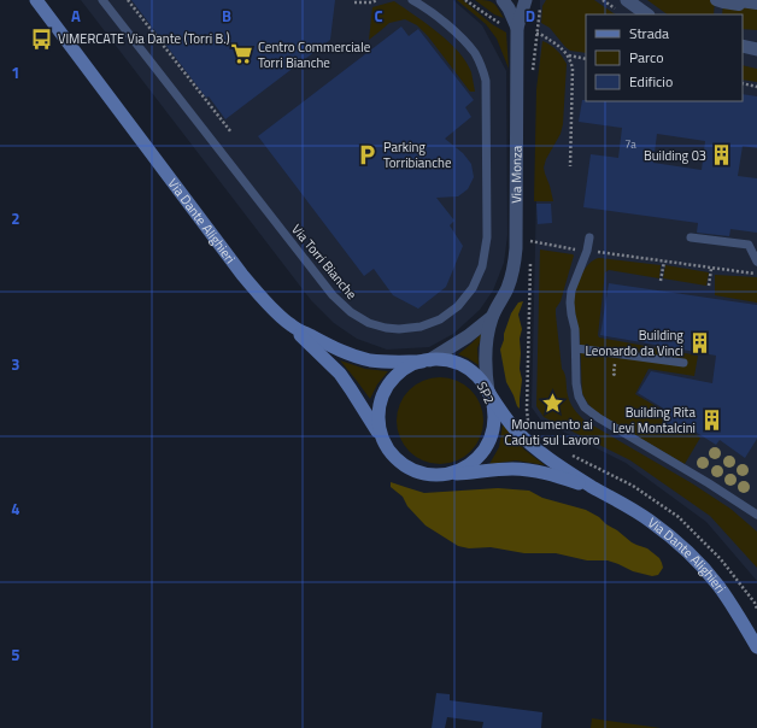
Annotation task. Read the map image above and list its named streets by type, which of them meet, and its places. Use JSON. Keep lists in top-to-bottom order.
{
  "streets": {
    "main road": ["Via Dante Alighieri", "SP2"],
    "street": ["Via Monza"],
    "lane": ["Via Torri Bianche"]
  },
  "crossings": [
    ["Via Dante Alighieri", "SP2"]
  ],
  "places": {
    "bus stop": ["VIMERCATE Via Dante (Torri B.)"],
    "supermarket": ["Centro Commerciale Torri Bianche"],
    "parking": ["Parking Torribianche"],
    "building": ["Building 03", "Building Leonardo da Vinci", "Building Rita Levi Montalcini"],
    "place": ["Monumento ai Caduti sul Lavoro"]
  },
  "house_numbers": ["7a"],
  "legend": ["Strada", "Parco", "Edificio"],
  "grid": {
    "columns": [
      "A",
      "B",
      "C",
      "D"
    ],
    "rows": [
      "1",
      "2",
      "3",
      "4",
      "5"
    ]
  }
}
